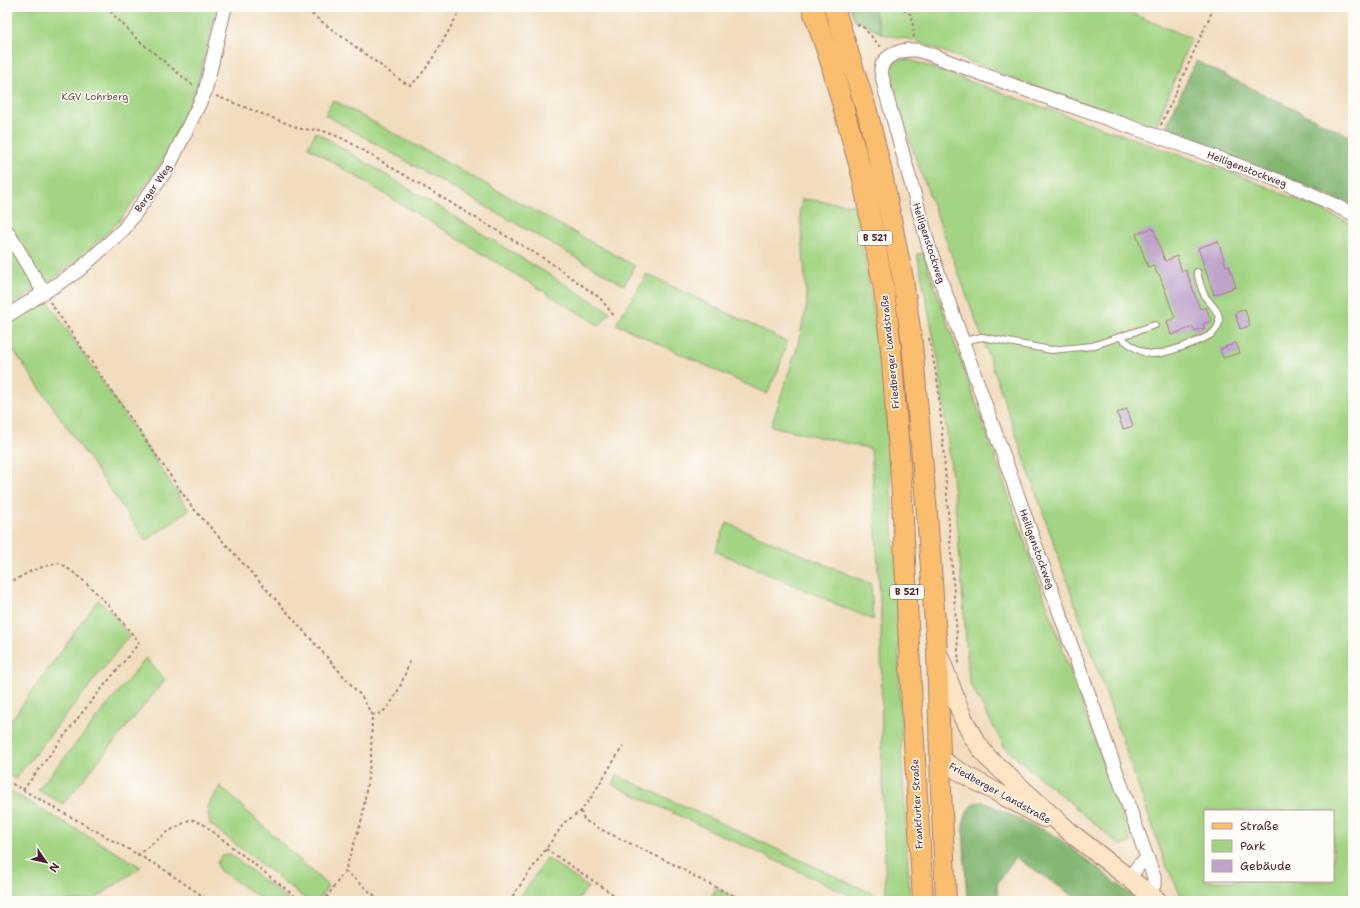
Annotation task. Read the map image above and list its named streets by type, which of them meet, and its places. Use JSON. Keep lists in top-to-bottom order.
{
  "streets": {
    "main road": ["B 521", "Friedberger Landstraße", "Frankfurter Straße"],
    "street": ["Heiligenstockweg", "Berger Weg"]
  },
  "crossings": [
    ["Heiligenstockweg", "Friedberger Landstraße"],
    ["B 521", "Friedberger Landstraße"],
    ["Friedberger Landstraße", "Frankfurter Straße"]
  ],
  "parks": ["KGV Lohrberg"],
  "legend": ["Straße", "Park", "Gebäude"],
  "north": "bottom right"
}
